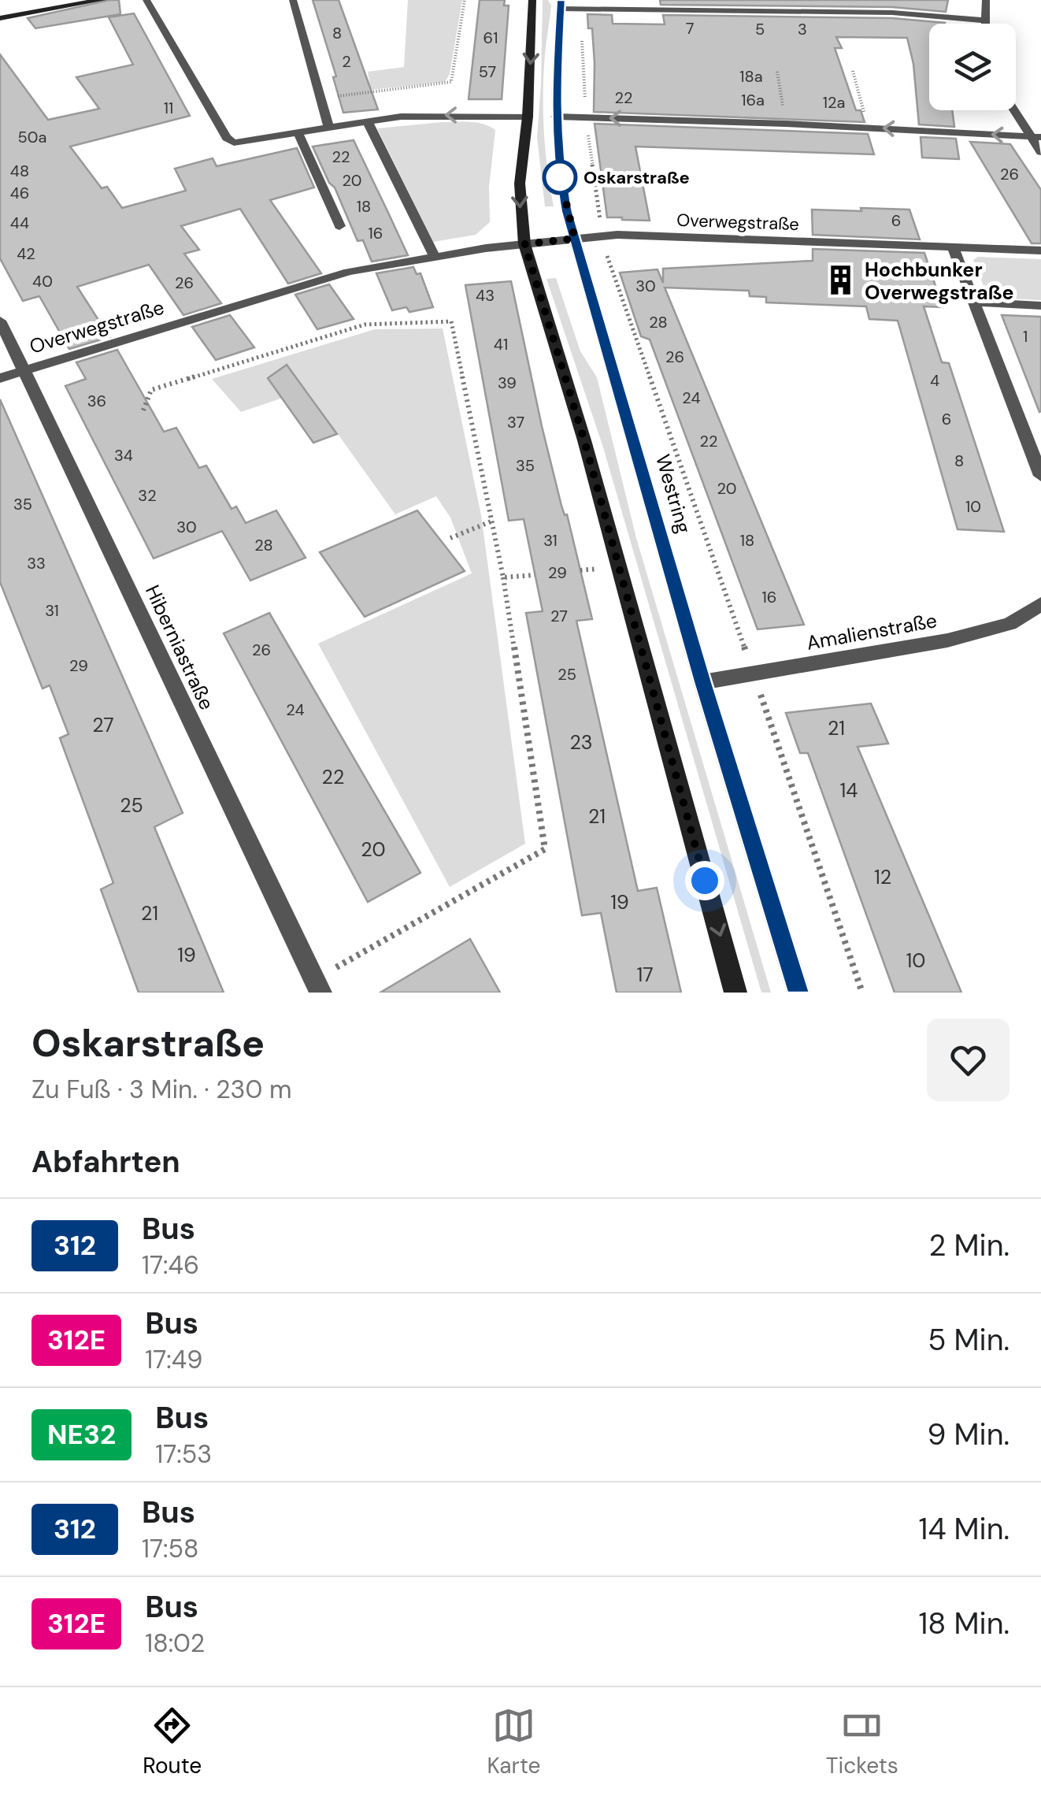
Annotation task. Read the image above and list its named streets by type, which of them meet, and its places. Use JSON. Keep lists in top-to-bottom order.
{
  "streets": {
    "main road": ["Westring"],
    "street": ["Overwegstraße", "Amalienstraße", "Hiberniastraße"]
  },
  "crossings": [
    ["Overwegstraße", "Westring"],
    ["Overwegstraße", "Hiberniastraße"],
    ["Westring", "Amalienstraße"]
  ],
  "places": {
    "other": ["Oskarstraße"],
    "building": ["Hochbunker Overwegstraße"]
  },
  "lines": ["bus line 312"],
  "house_numbers": [
    "7",
    "5",
    "3",
    "8",
    "61",
    "2",
    "57",
    "18a",
    "22",
    "16a",
    "12a",
    "11",
    "50a",
    "22",
    "48",
    "26",
    "20",
    "46",
    "18",
    "6",
    "44",
    "16",
    "42",
    "40",
    "26",
    "30",
    "43",
    "28",
    "1",
    "41",
    "26",
    "4",
    "39",
    "24",
    "36",
    "6",
    "37",
    "22",
    "34",
    "8",
    "35",
    "20",
    "32",
    "35",
    "10",
    "30",
    "31",
    "18",
    "28",
    "33",
    "29",
    "16",
    "31",
    "27",
    "26",
    "29",
    "25",
    "24",
    "27",
    "21",
    "23",
    "22",
    "14",
    "25",
    "21",
    "20",
    "12",
    "19",
    "21",
    "19",
    "10",
    "17"
  ],
  "page": {
    "heading": [
      ["Oskarstraße", "Zu Fuß · 3 Min. · 230 m"],
      "Abfahrten"
    ],
    "list": [
      {
        "mark": "312",
        "name": "Bus",
        "note": "17:46",
        "value": "2 Min."
      },
      {
        "mark": "312E",
        "name": "Bus",
        "note": "17:49",
        "value": "5 Min."
      },
      {
        "mark": "NE32",
        "name": "Bus",
        "note": "17:53",
        "value": "9 Min."
      },
      {
        "mark": "312",
        "name": "Bus",
        "note": "17:58",
        "value": "14 Min."
      },
      {
        "mark": "312E",
        "name": "Bus",
        "note": "18:02",
        "value": "18 Min."
      }
    ],
    "tabs": ["Route", "Karte", "Tickets"]
  }
}
